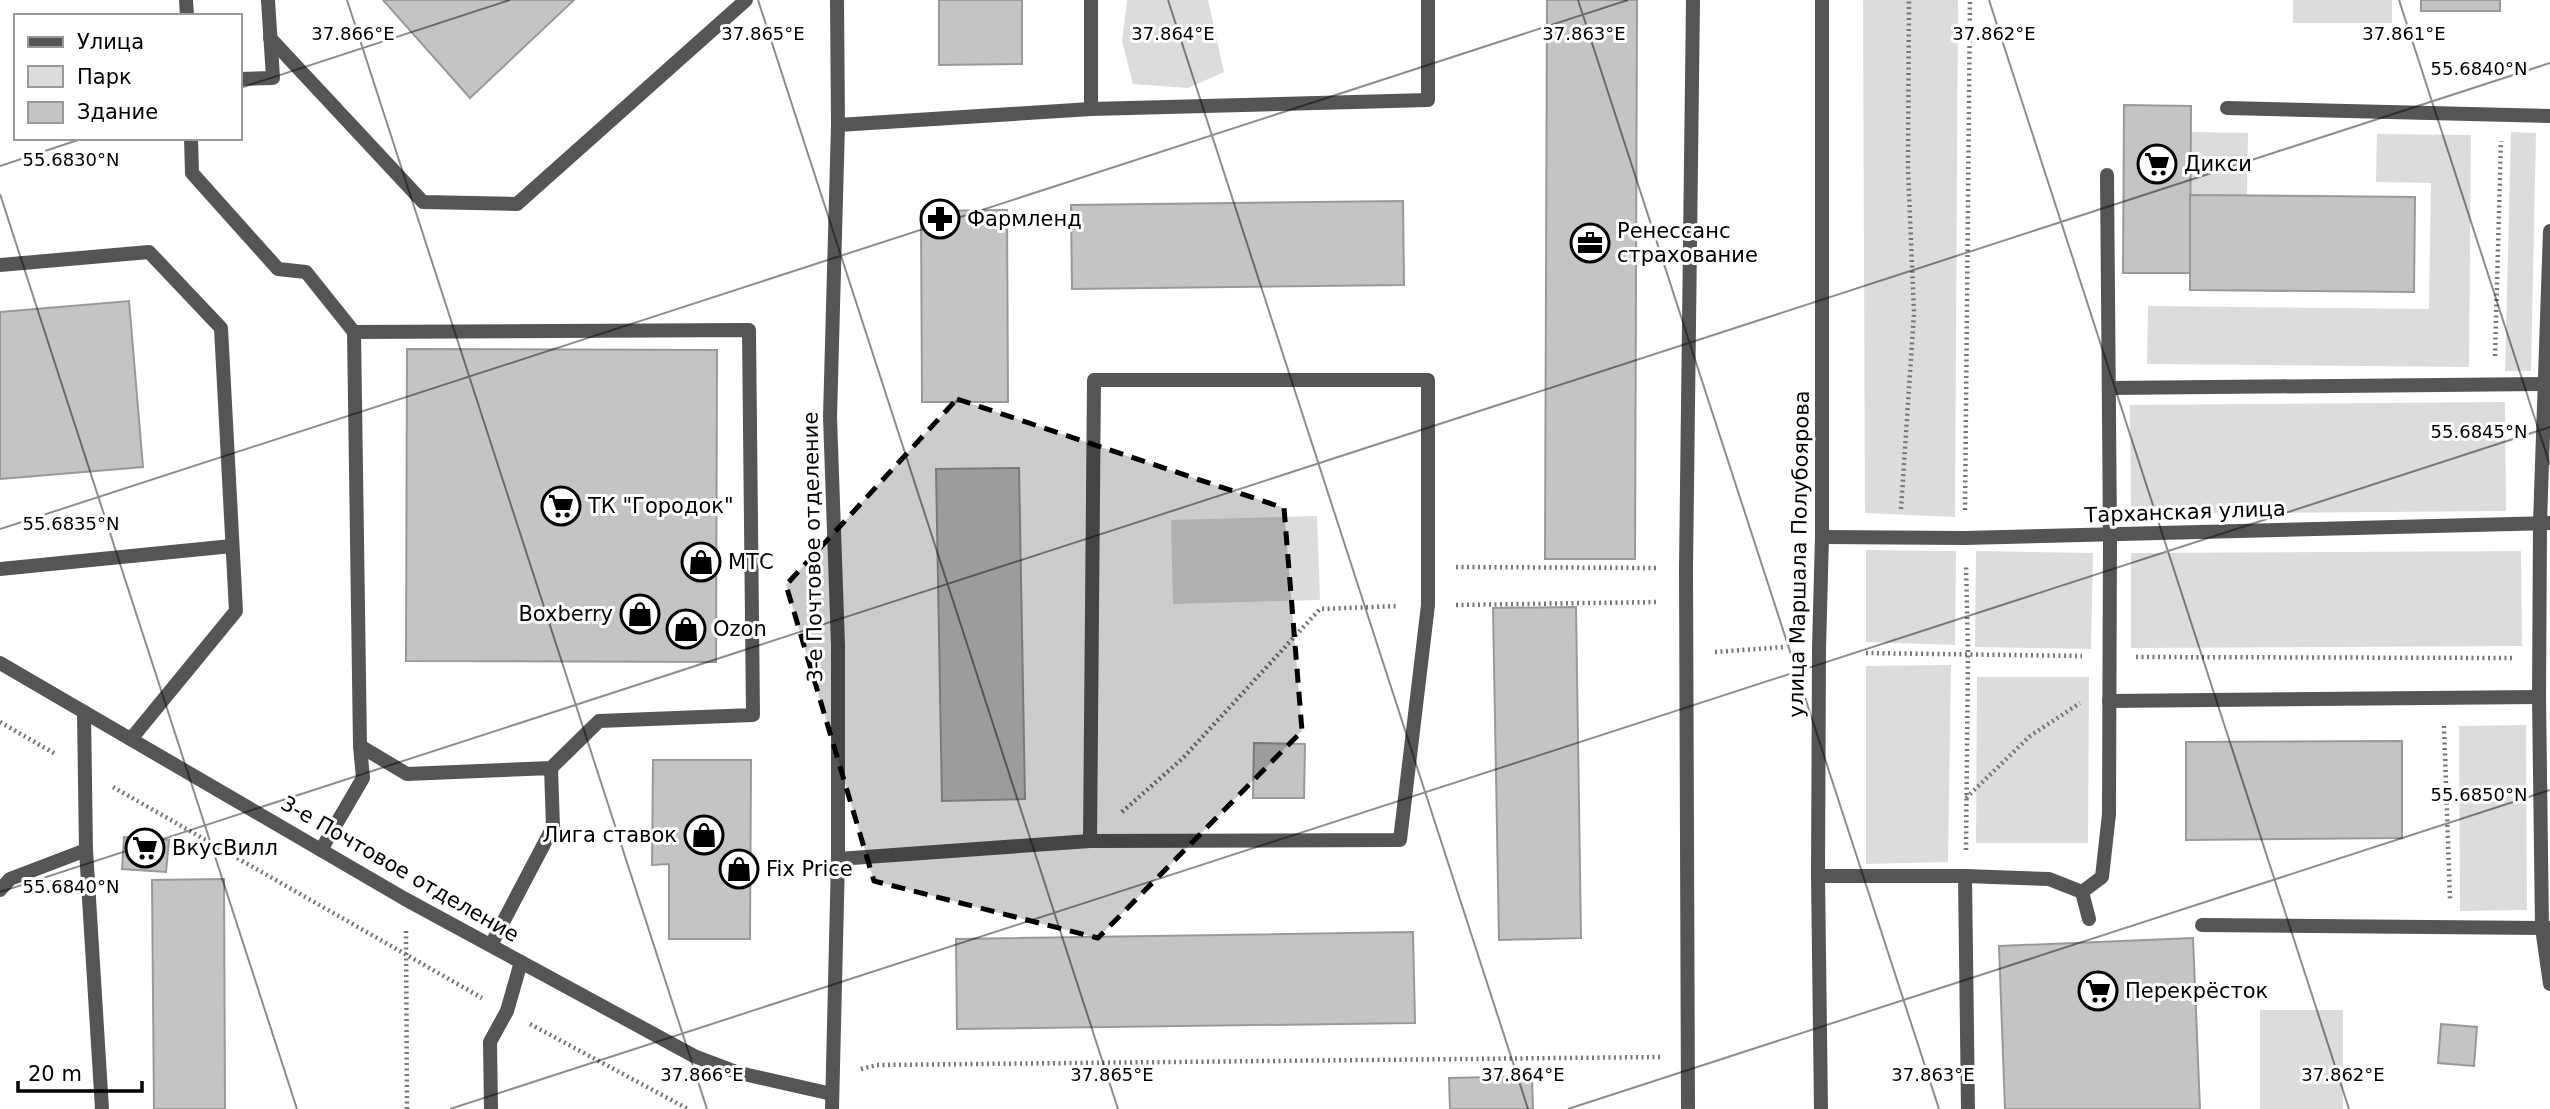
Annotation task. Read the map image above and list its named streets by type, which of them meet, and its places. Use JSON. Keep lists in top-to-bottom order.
{
  "streets": {
    "street": ["Тарханская улица", "3-е Почтовое отделение", "улица Маршала Полубоярова"]
  },
  "crossings": [
    ["Тарханская улица", "улица Маршала Полубоярова"]
  ],
  "places": {
    "supermarket": [
      "Дикси",
      "ТК \"Городок\"",
      "ВкусВилл",
      "Перекрёсток"
    ],
    "pharmacy": ["Фармленд"],
    "office": ["Ренессанс страхование"],
    "shop": [
      "МТС",
      "Boxberry",
      "Ozon",
      "Лига ставок",
      "Fix Price"
    ]
  },
  "legend": ["Улица", "Парк", "Здание"],
  "scale_bar": "20 m",
  "coordinates": [
    "37.866°E",
    "37.865°E",
    "37.864°E",
    "37.863°E",
    "37.862°E",
    "37.861°E",
    "55.6840°N",
    "55.6830°N",
    "55.6845°N",
    "55.6835°N",
    "55.6850°N"
  ]
}
